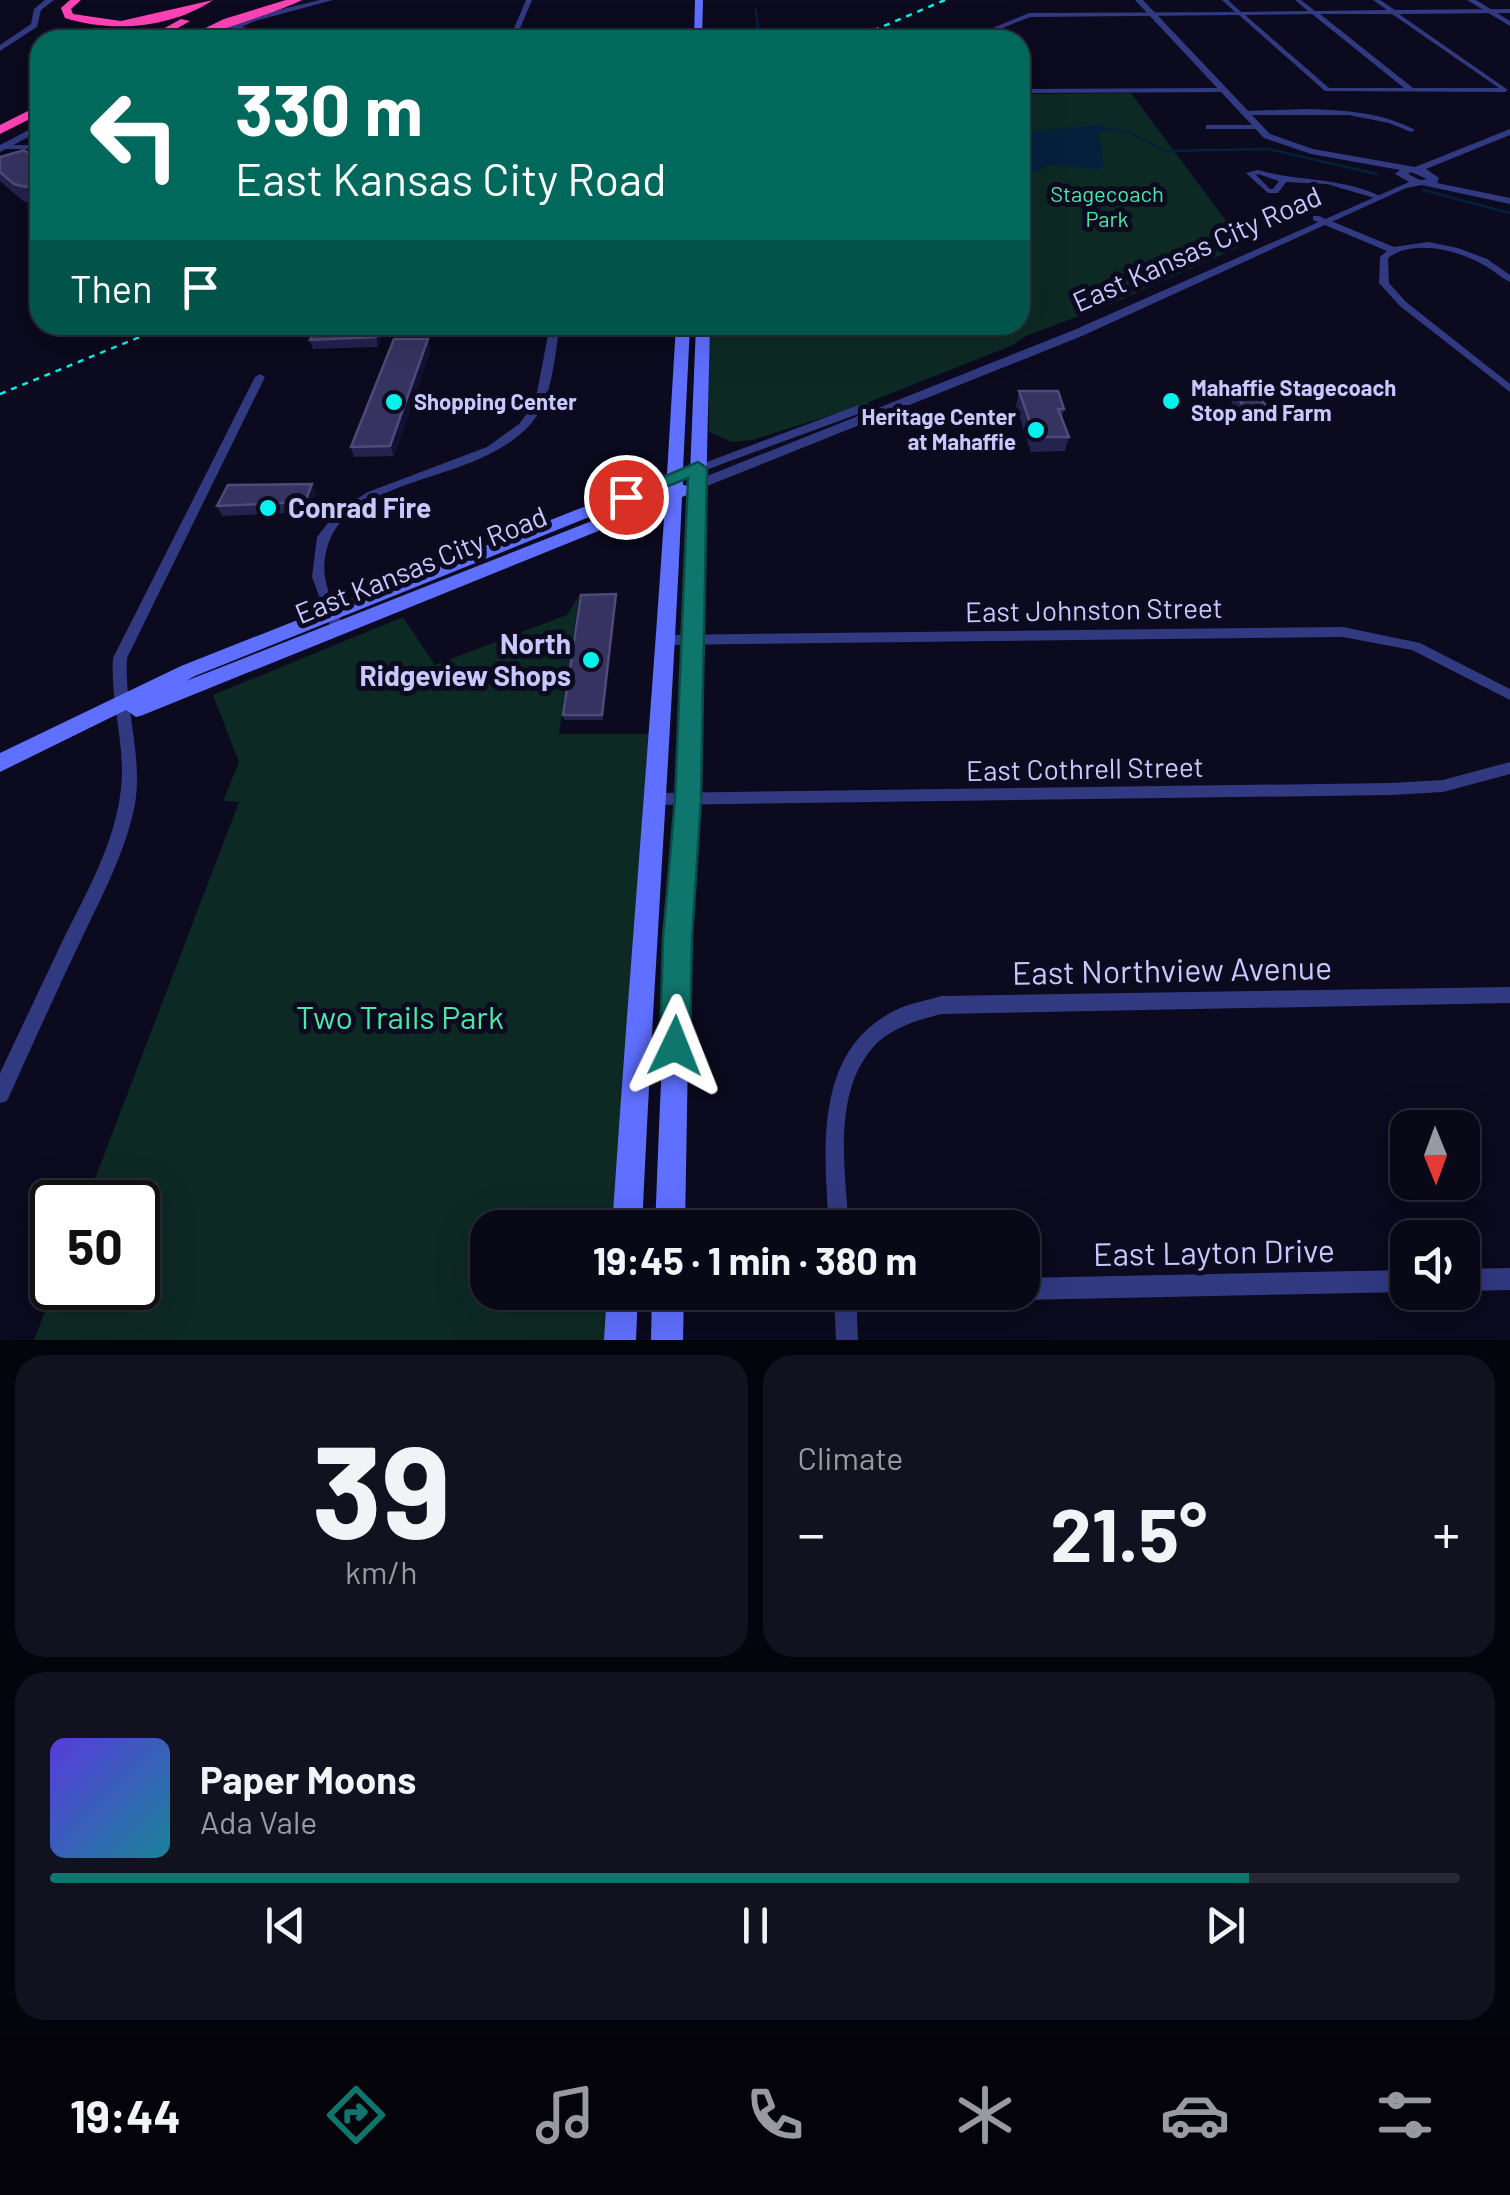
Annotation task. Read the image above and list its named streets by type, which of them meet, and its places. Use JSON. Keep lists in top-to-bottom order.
{
  "streets": {
    "main road": ["East Kansas City Road"],
    "street": [
      "East Johnston Street",
      "East Cothrell Street",
      "East Northview Avenue",
      "East Layton Drive"
    ]
  },
  "parks": ["Stagecoach Park", "Two Trails Park"],
  "places": [
    "Mahaffie Stagecoach Stop and Farm",
    "Shopping Center",
    "Heritage Center at Mahaffie",
    "Conrad Fire",
    "North Ridgeview Shops"
  ],
  "north": "bottom",
  "page": {
    "turn": ["330 m", "East Kansas City Road"],
    "then": "Then",
    "limit": "50",
    "trip": "19:45 · 1 min · 380 m",
    "tile": [
      ["39", "km/h"],
      "Climate"
    ],
    "heat": ["−", "21.5°", "+"],
    "song": ["Paper Moons", "Ada Vale"],
    "tabs": "19:44"
  }
}
